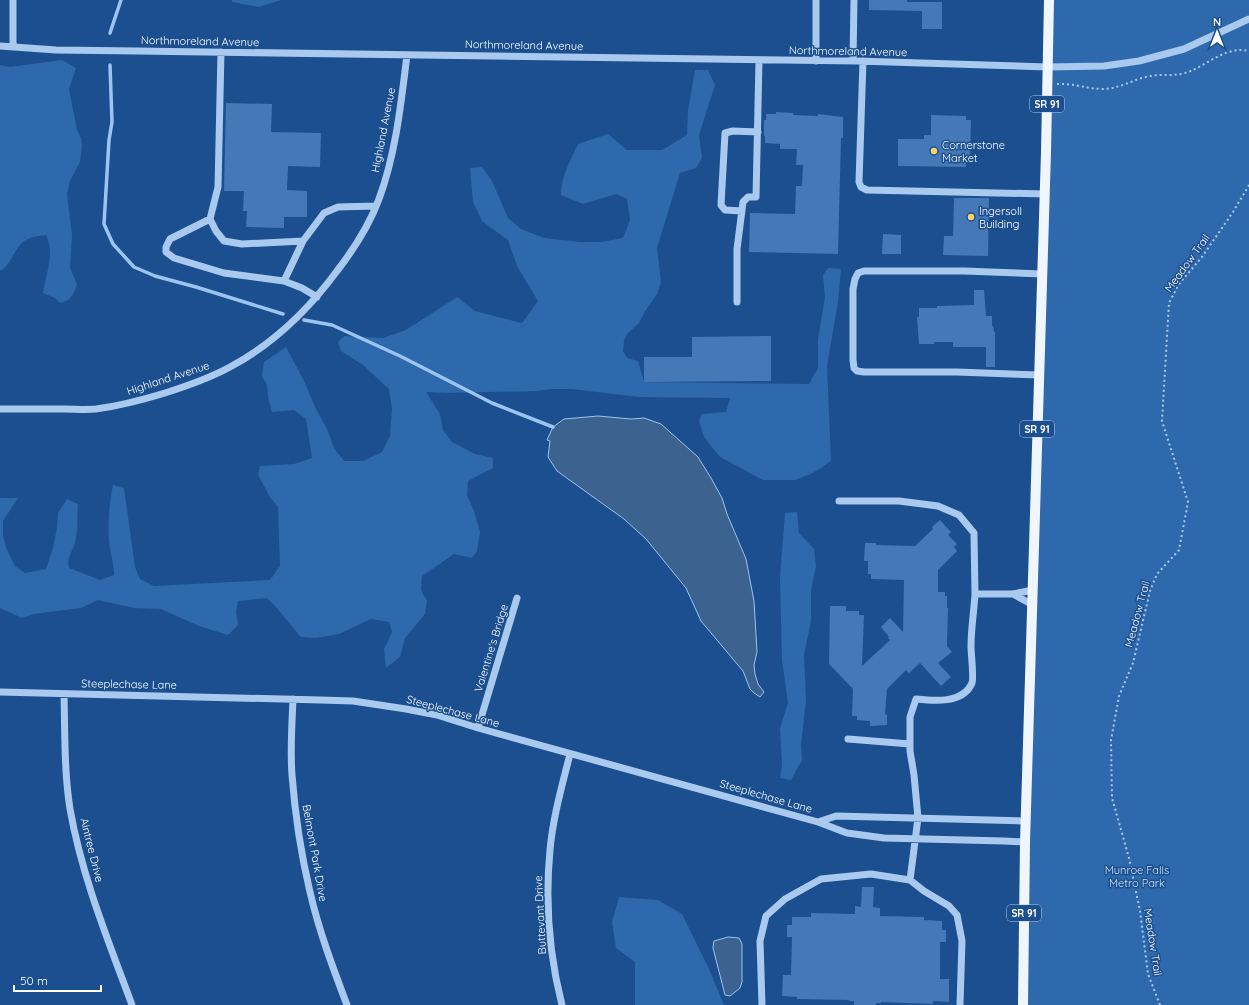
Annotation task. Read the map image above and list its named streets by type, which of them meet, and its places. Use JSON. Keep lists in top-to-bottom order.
{
  "streets": {
    "main road": ["SR 91"],
    "street": [
      "Northmoreland Avenue",
      "Highland Avenue",
      "Valentine's Bridge",
      "Steeplechase Lane",
      "Aintree Drive",
      "Belmont Park Drive",
      "Buttevant Drive"
    ],
    "path": ["Meadow Trail"]
  },
  "crossings": [
    ["Northmoreland Avenue", "SR 91"],
    ["Northmoreland Avenue", "Highland Avenue"],
    ["SR 91", "Steeplechase Lane"],
    ["Valentine's Bridge", "Steeplechase Lane"],
    ["Steeplechase Lane", "Aintree Drive"],
    ["Steeplechase Lane", "Belmont Park Drive"],
    ["Steeplechase Lane", "Buttevant Drive"]
  ],
  "parks": ["Munroe Falls Metro Park"],
  "places": ["Cornerstone Market", "Ingersoll Building"],
  "scale_bar": "50 m",
  "north": "top"
}
